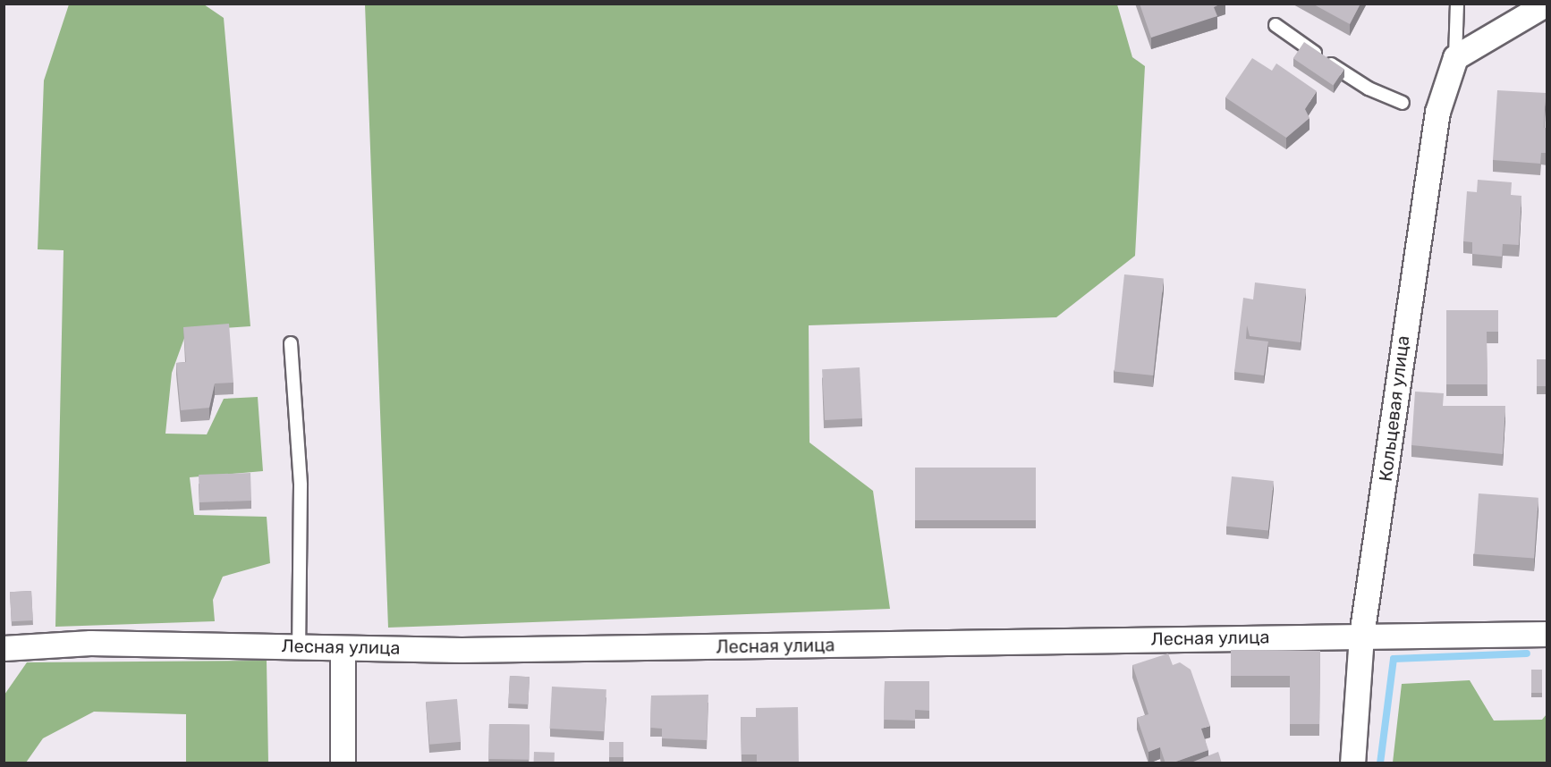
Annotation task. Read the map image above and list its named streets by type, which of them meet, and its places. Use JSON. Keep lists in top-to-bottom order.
{
  "streets": {
    "street": ["Кольцевая улица", "Лесная улица"]
  },
  "crossings": [
    ["Кольцевая улица", "Лесная улица"]
  ]
}
